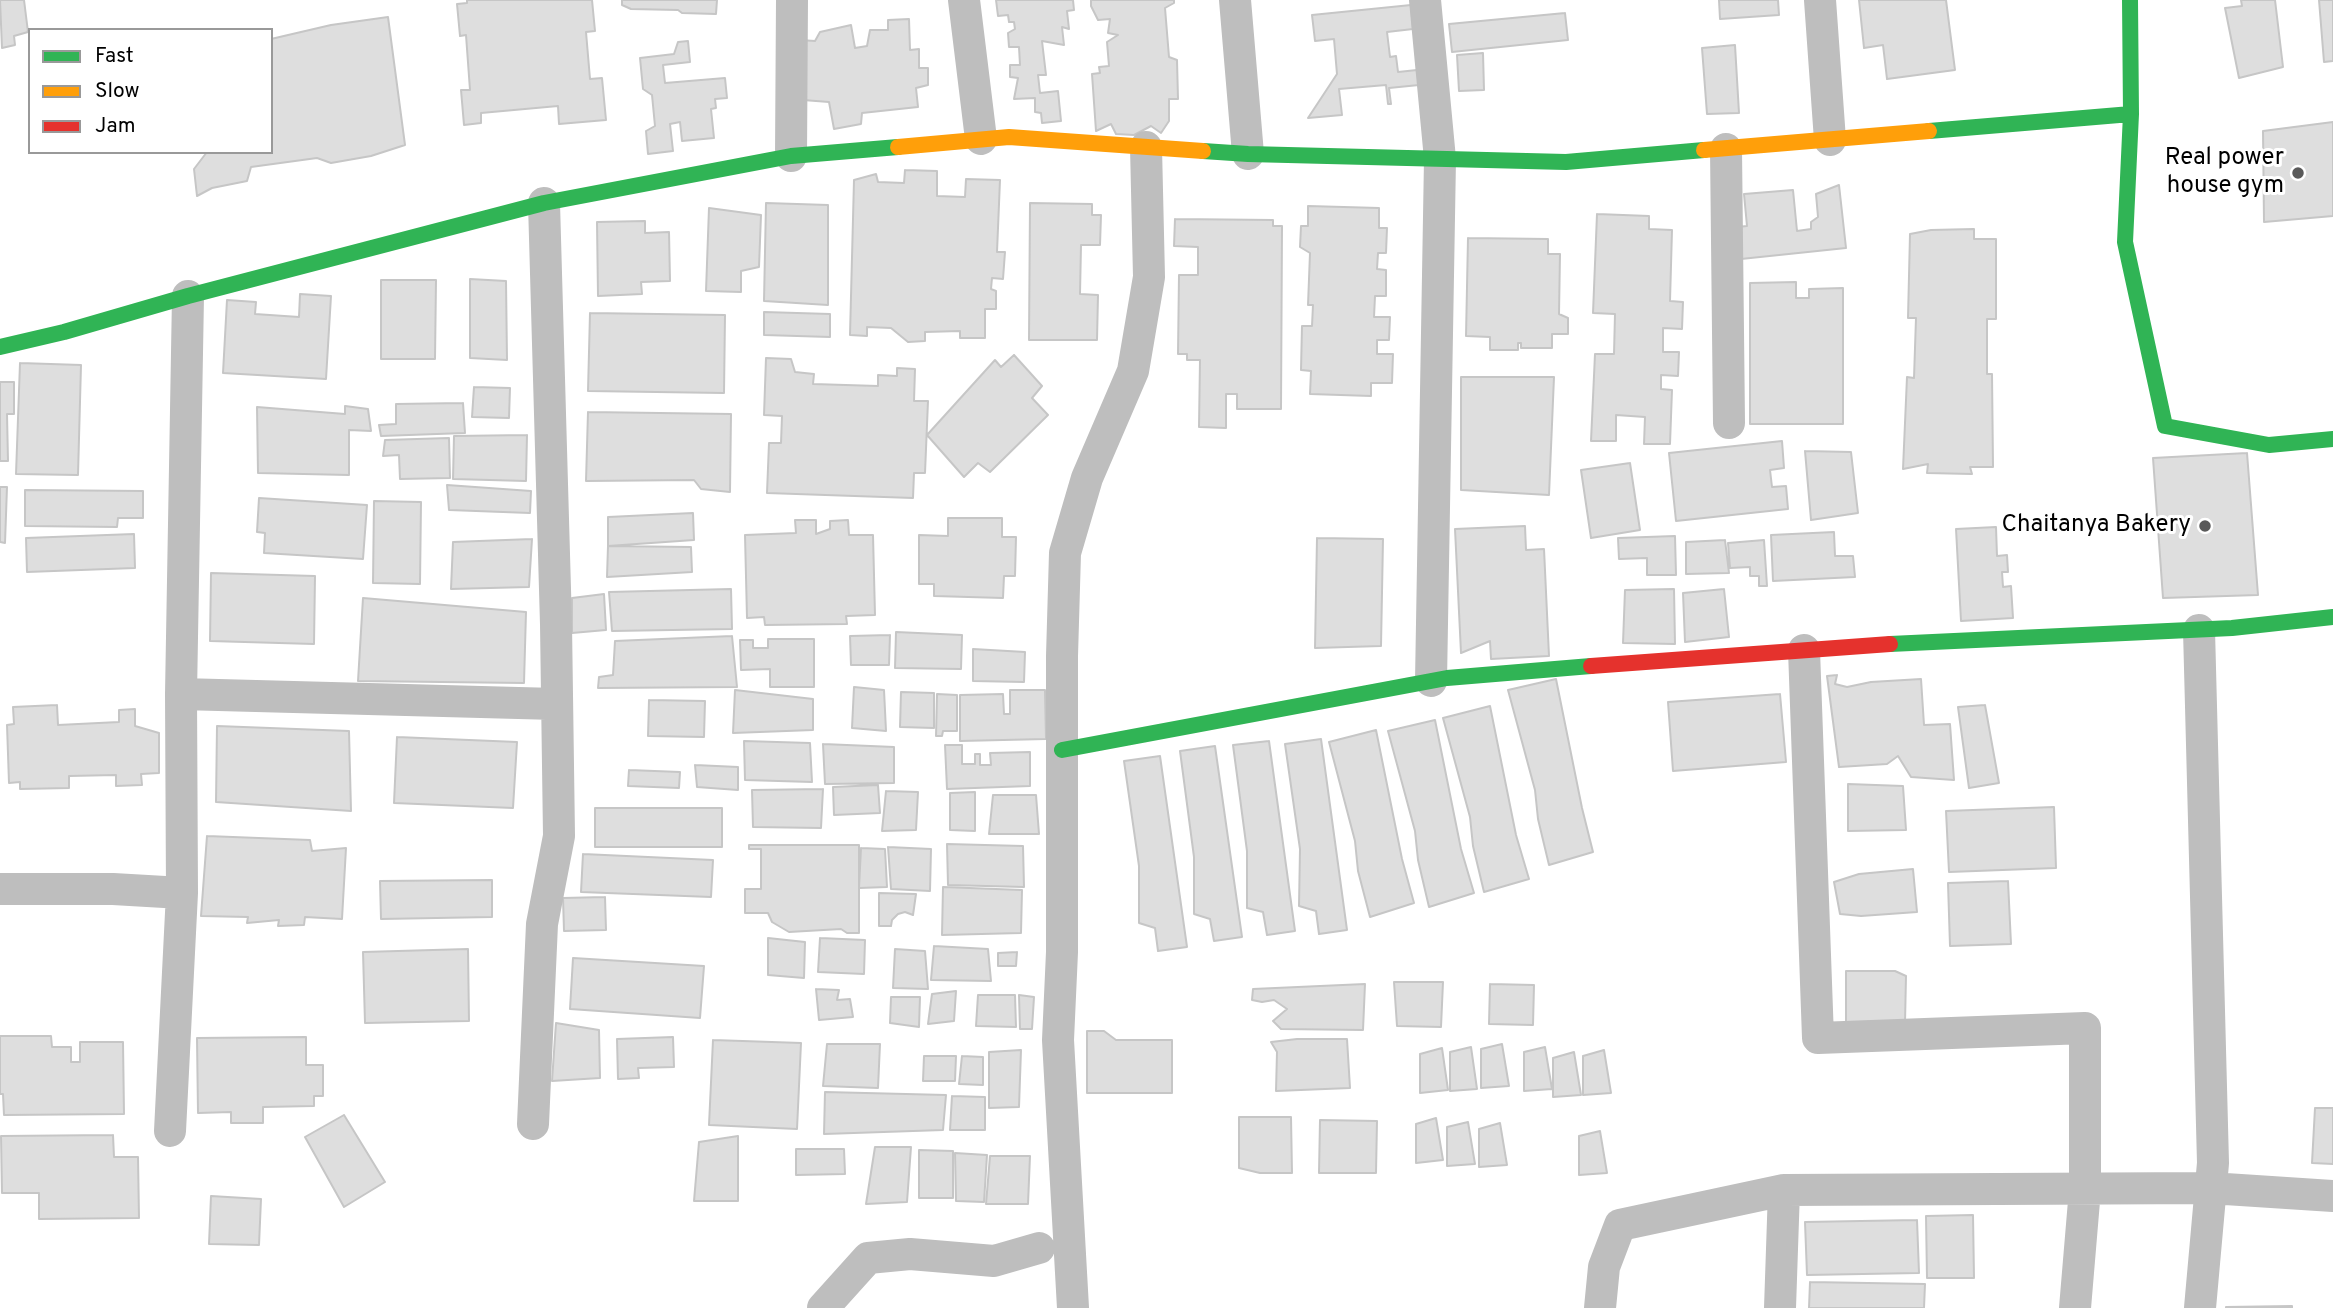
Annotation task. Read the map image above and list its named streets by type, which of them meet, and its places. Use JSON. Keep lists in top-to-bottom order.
{
  "places": ["Real power house gym", "Chaitanya Bakery"],
  "legend": ["Fast", "Slow", "Jam"]
}
